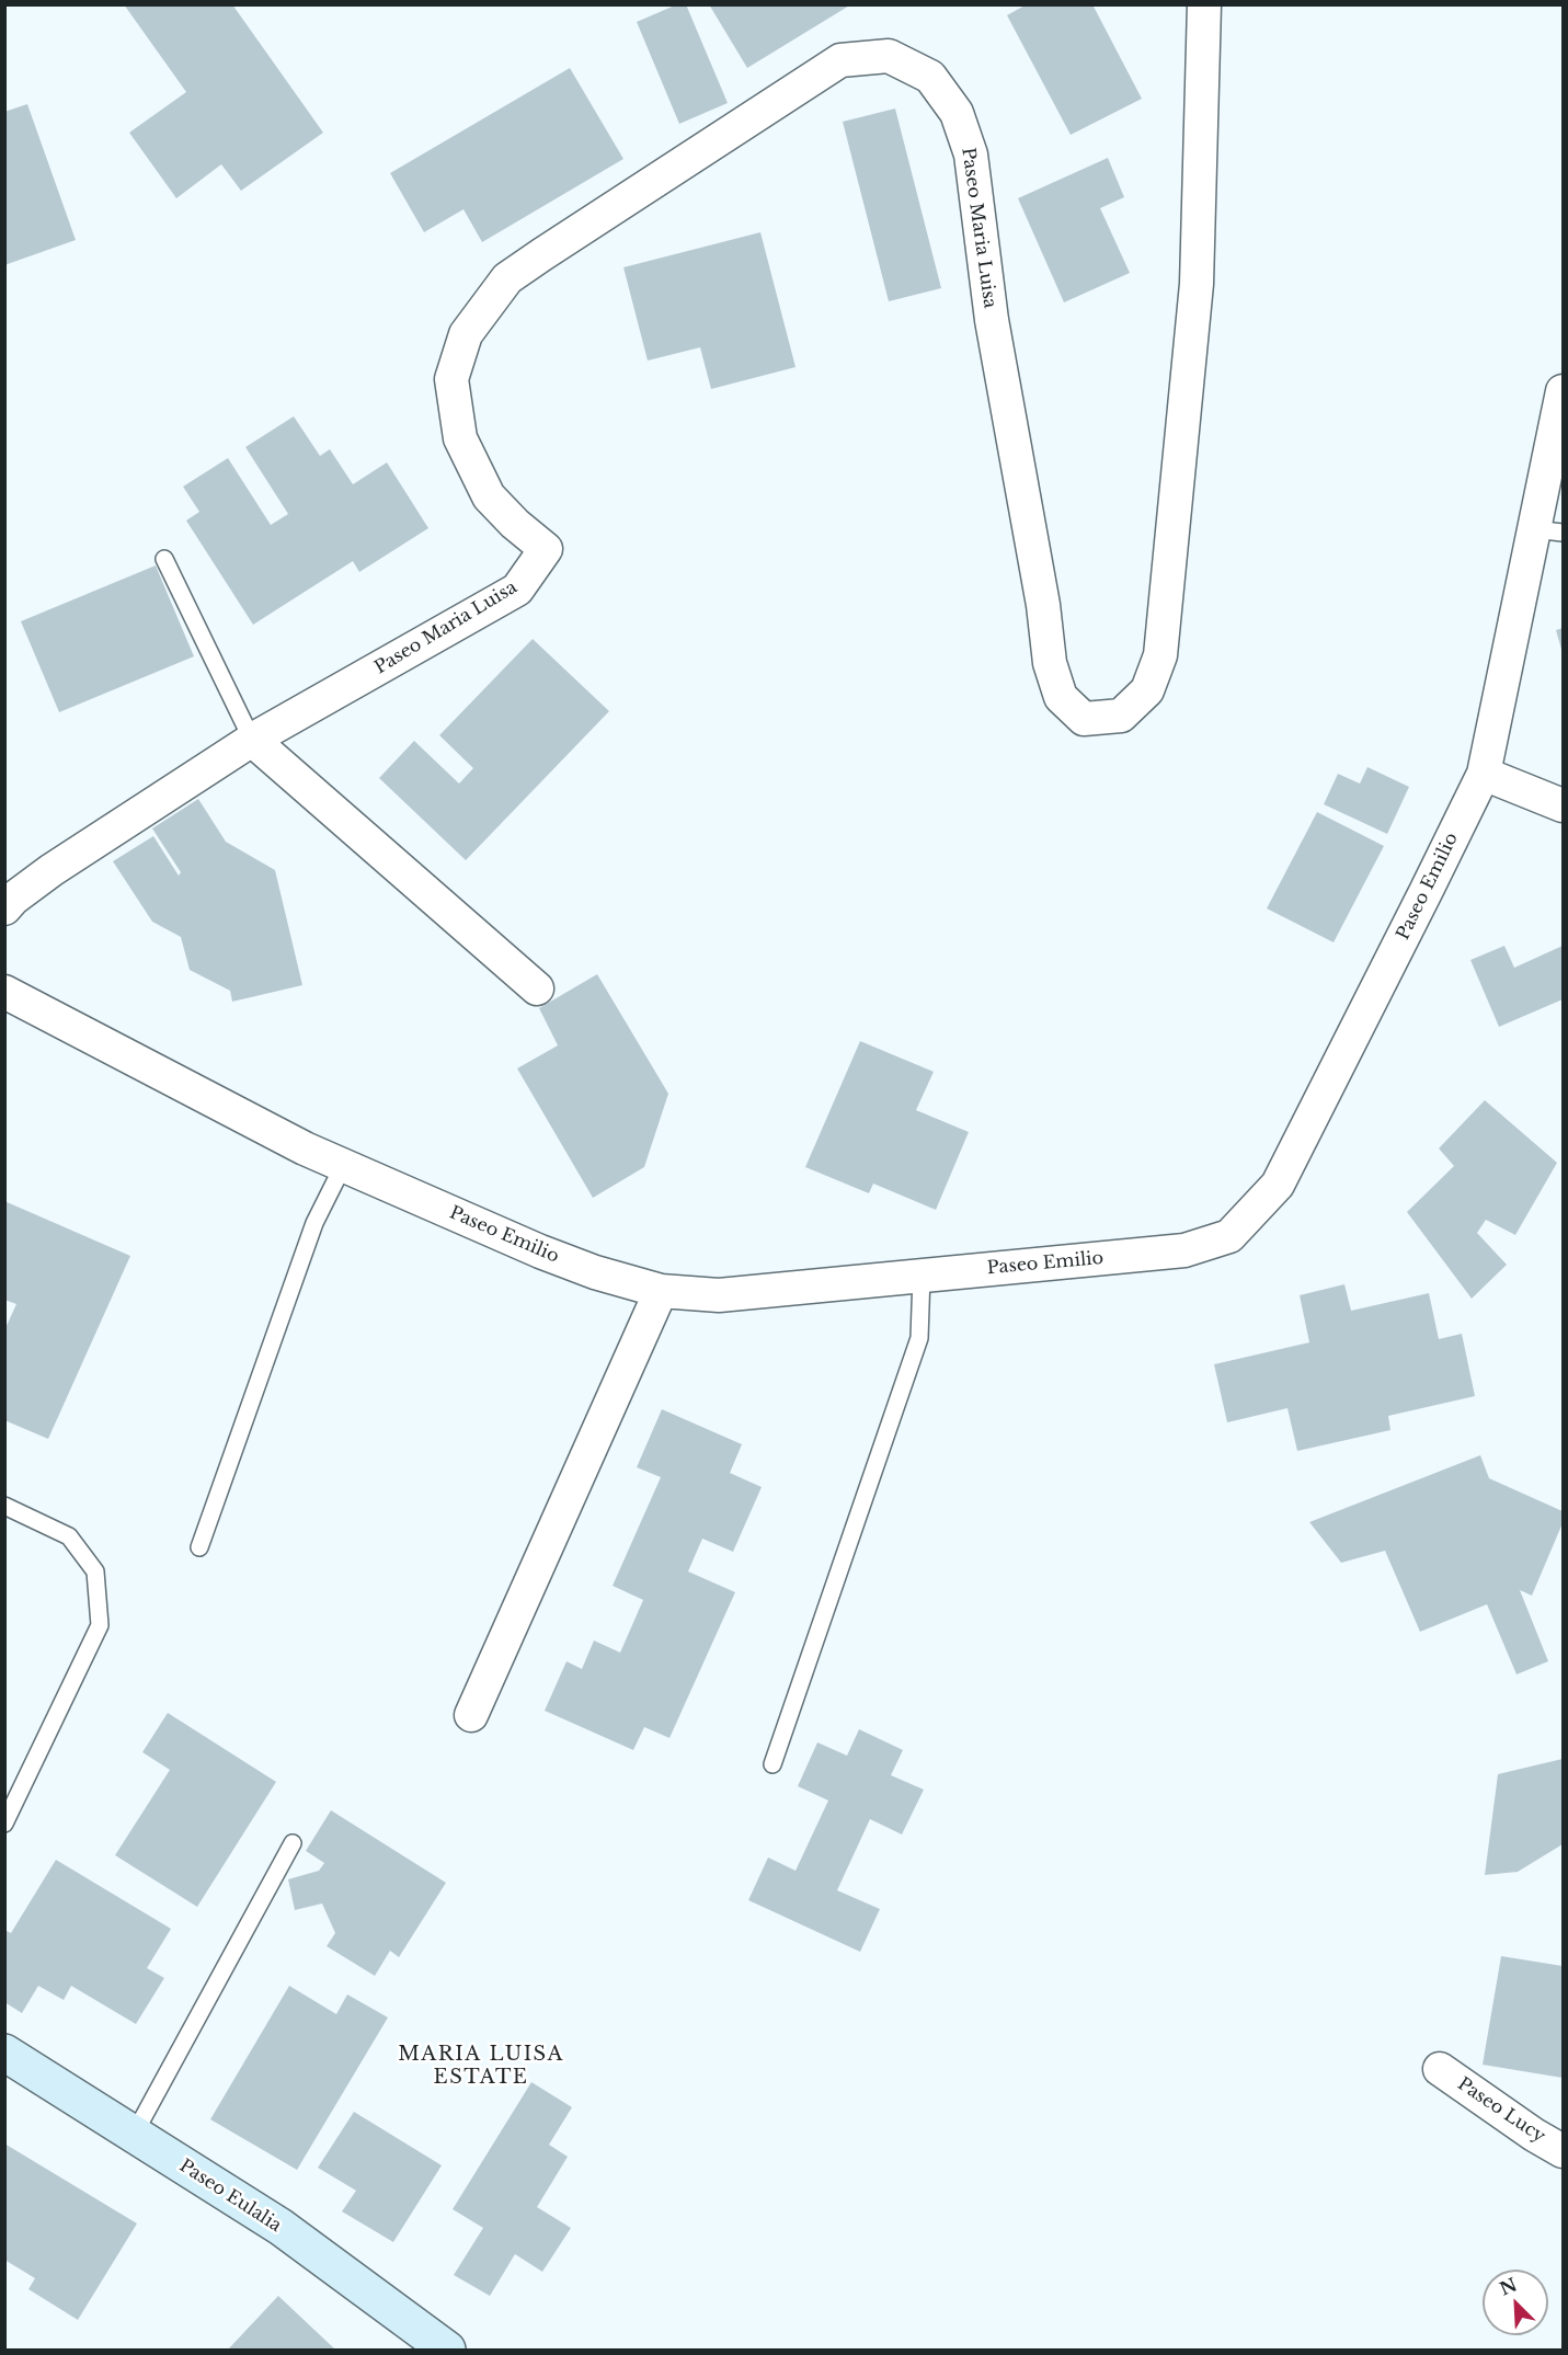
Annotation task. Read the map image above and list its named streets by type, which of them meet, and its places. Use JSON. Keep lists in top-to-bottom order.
{
  "streets": {
    "street": [
      "Paseo Maria Luisa",
      "Paseo Emilio",
      "Paseo Lucy",
      "Paseo Eulalia"
    ]
  },
  "districts": ["MARIA LUISA ESTATE"],
  "north": "top left"
}
